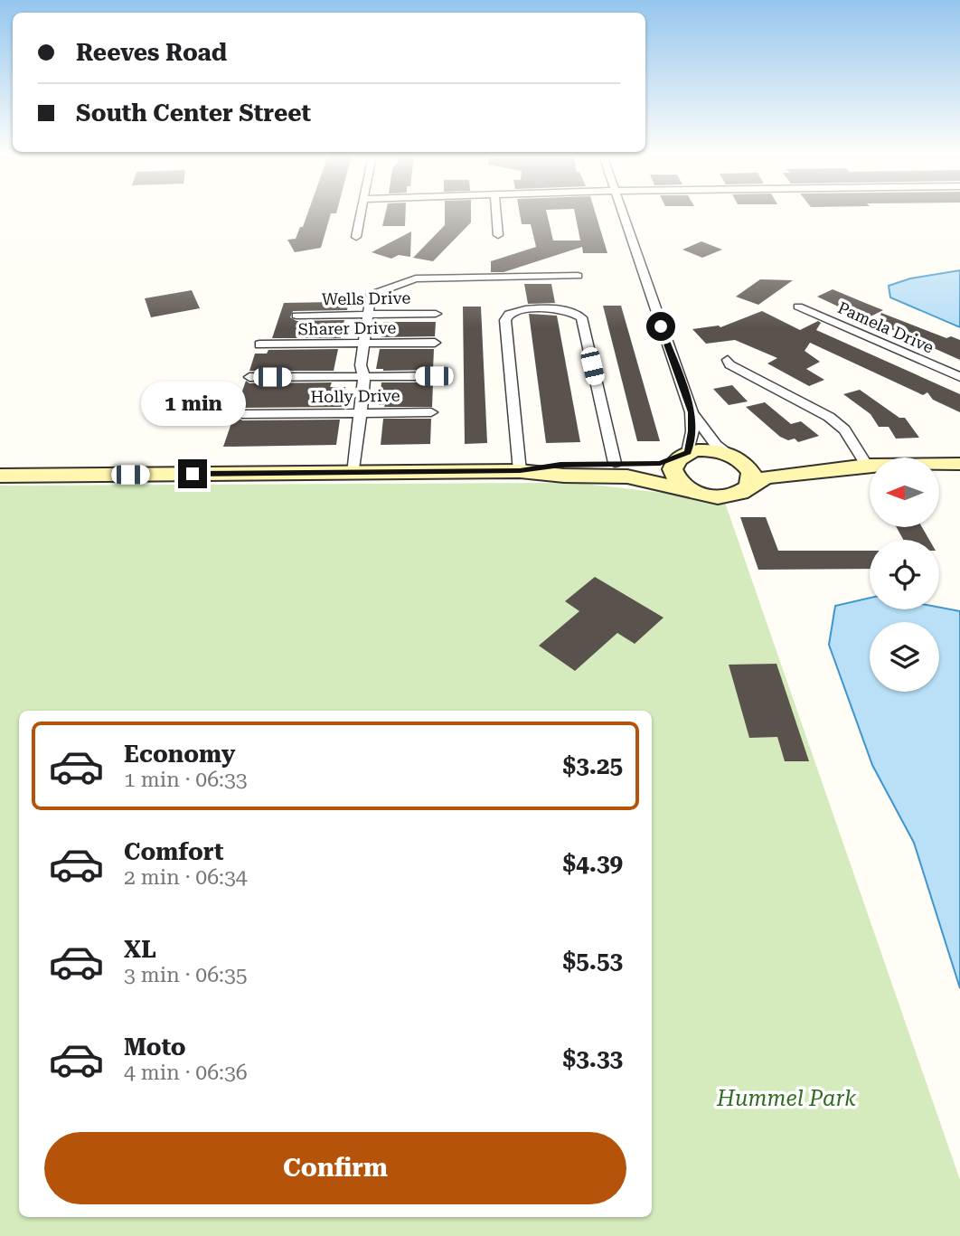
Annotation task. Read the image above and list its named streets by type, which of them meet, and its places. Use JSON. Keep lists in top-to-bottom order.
{
  "streets": {
    "street": [
      "Wells Drive",
      "Pamela Drive",
      "Sharer Drive",
      "Holly Drive"
    ]
  },
  "parks": ["Hummel Park"],
  "north": "left",
  "page": {
    "banner": ["Reeves Road", "South Center Street"],
    "bubble": "1 min",
    "list": [
      {
        "name": "Economy",
        "note": "1 min · 06:33",
        "value": "$3.25"
      },
      {
        "name": "Comfort",
        "note": "2 min · 06:34",
        "value": "$4.39"
      },
      {
        "name": "XL",
        "note": "3 min · 06:35",
        "value": "$5.53"
      },
      {
        "name": "Moto",
        "note": "4 min · 06:36",
        "value": "$3.33"
      }
    ],
    "buttons": "Confirm"
  }
}
